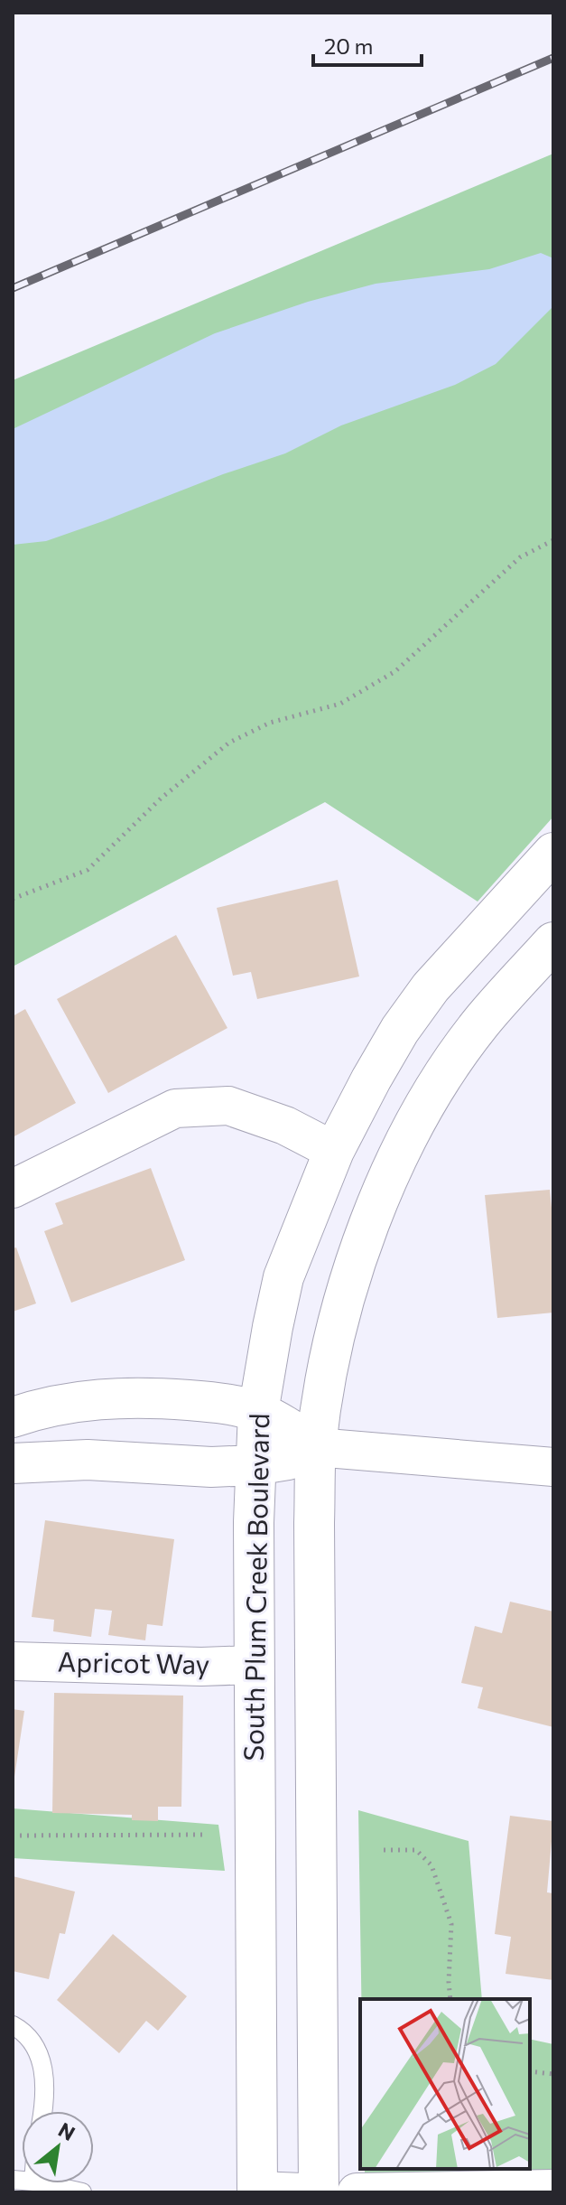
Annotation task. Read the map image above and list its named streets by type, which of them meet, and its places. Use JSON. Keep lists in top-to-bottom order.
{
  "streets": {
    "street": ["South Plum Creek Boulevard", "Apricot Way"]
  },
  "crossings": [
    ["South Plum Creek Boulevard", "Apricot Way"]
  ],
  "scale_bar": "20 m",
  "north": "top right"
}
